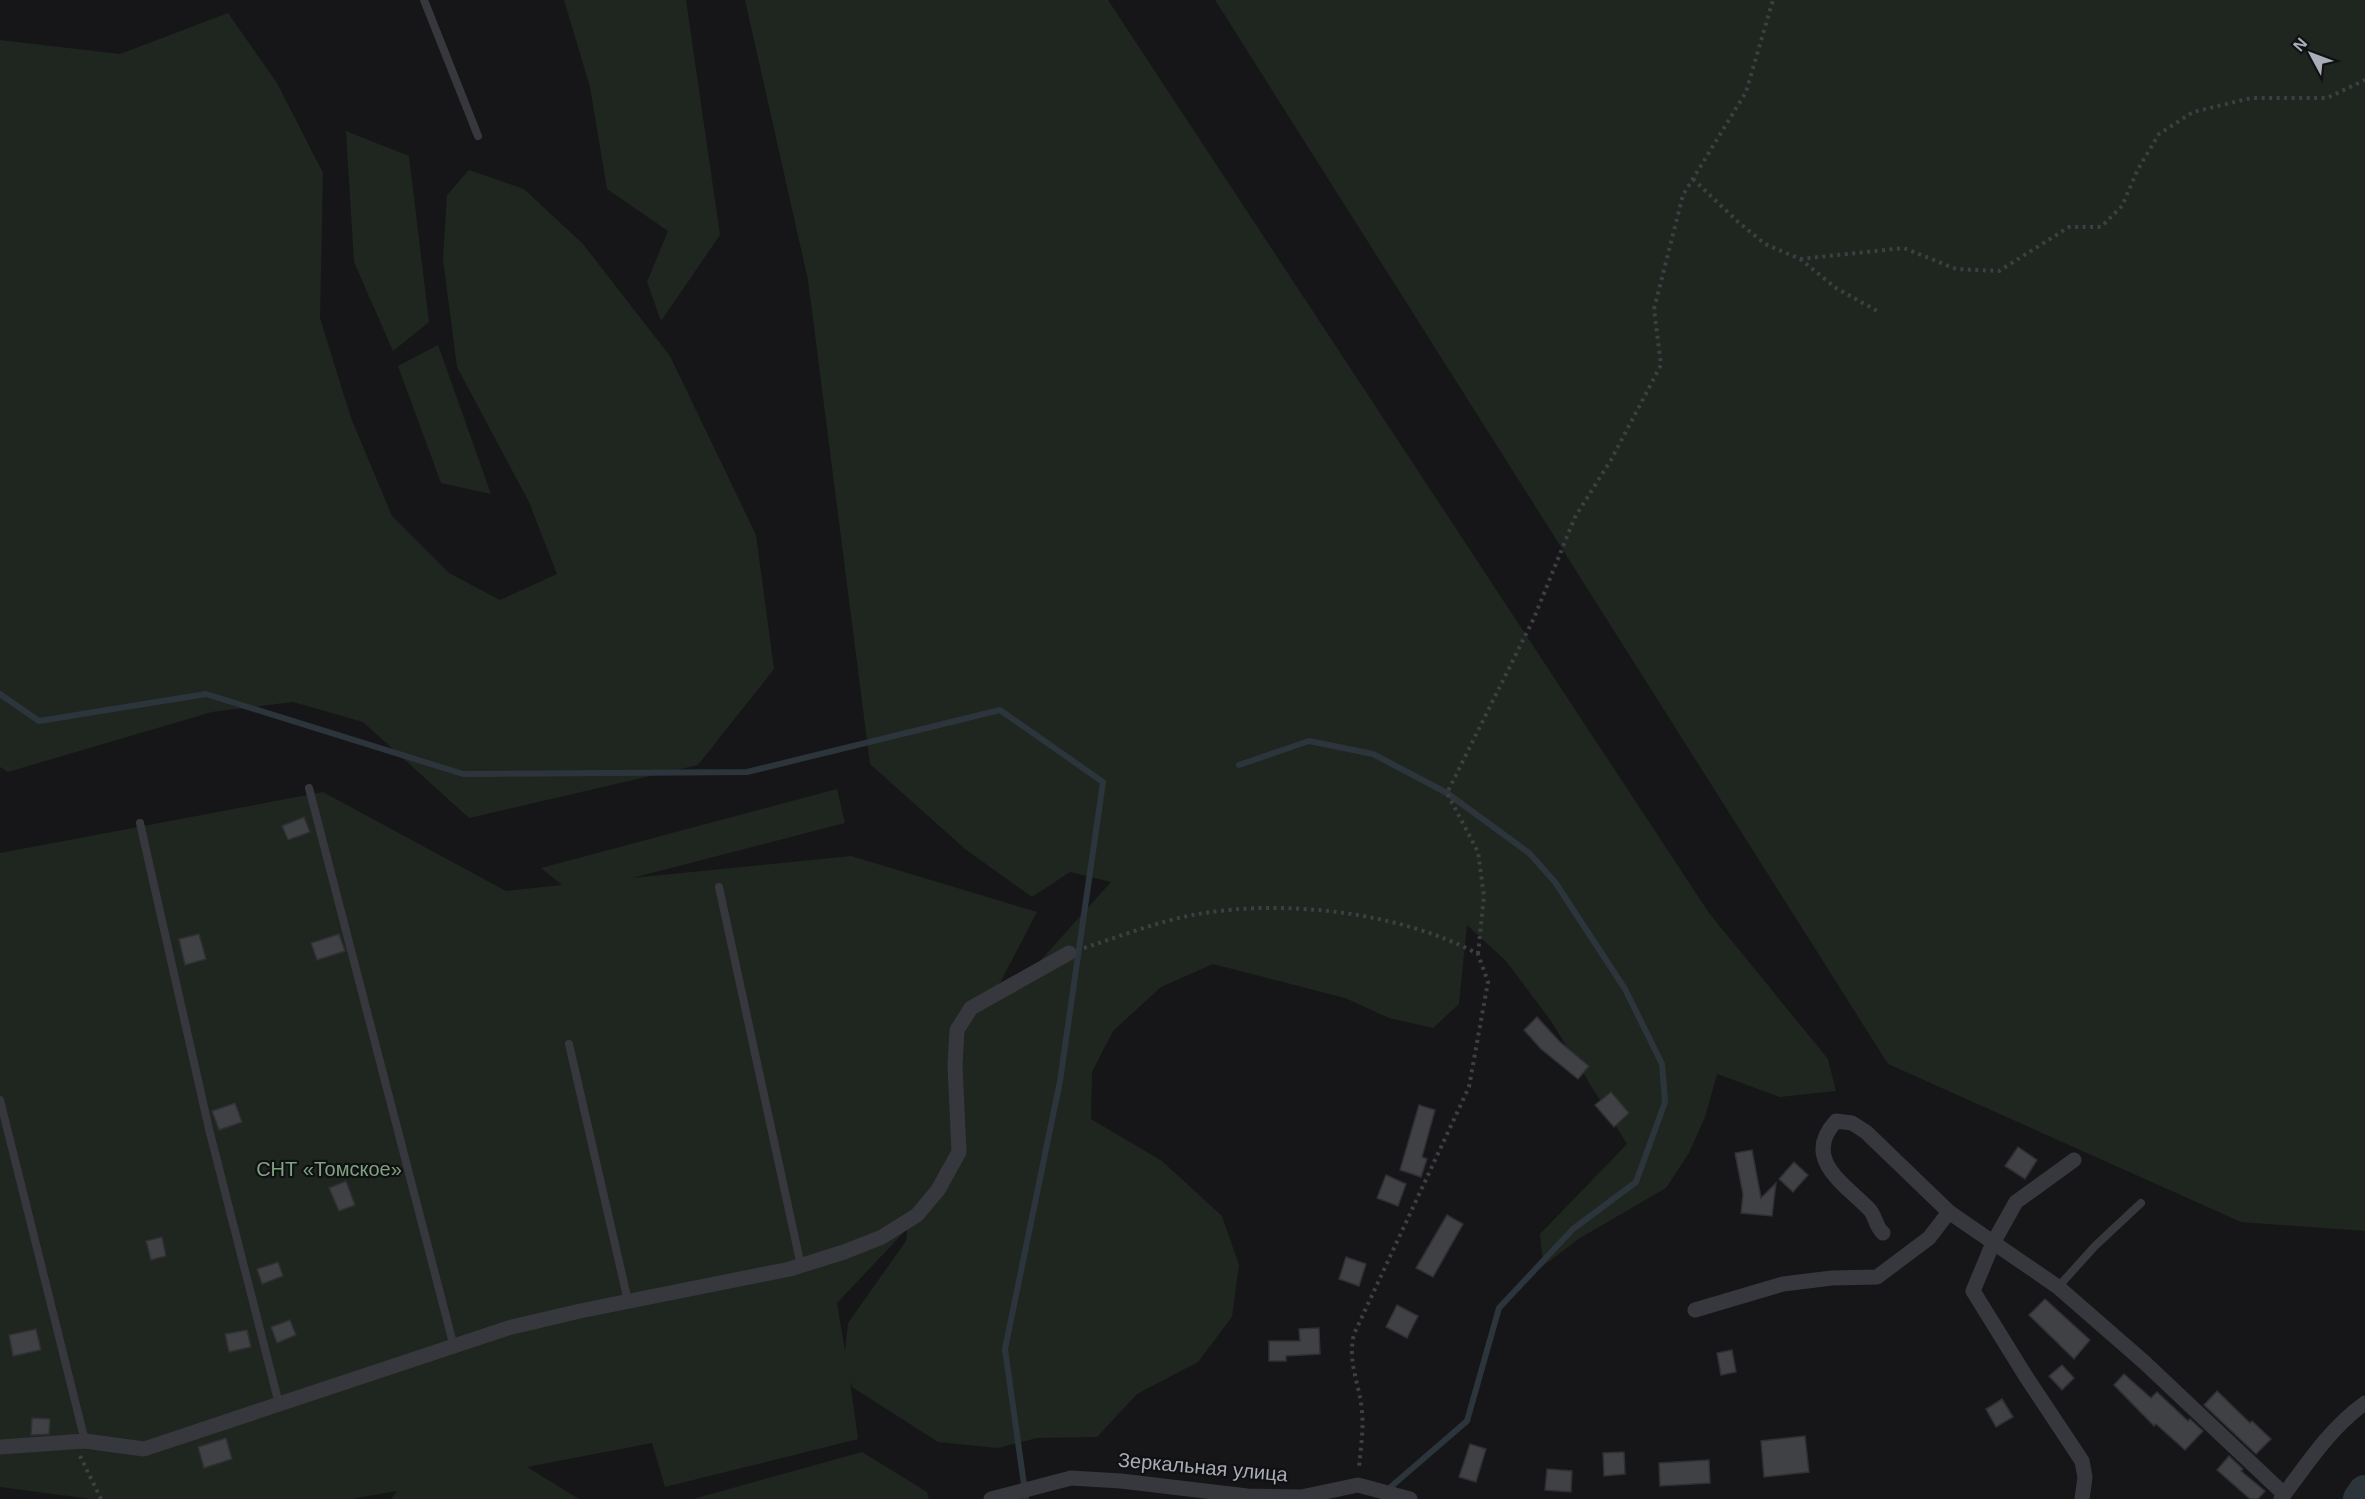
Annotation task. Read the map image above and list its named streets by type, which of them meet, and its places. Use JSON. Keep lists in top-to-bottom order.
{
  "streets": {
    "street": ["Зеркальная улица"]
  },
  "parks": ["СНТ «Томское»"],
  "north": "top left"
}
